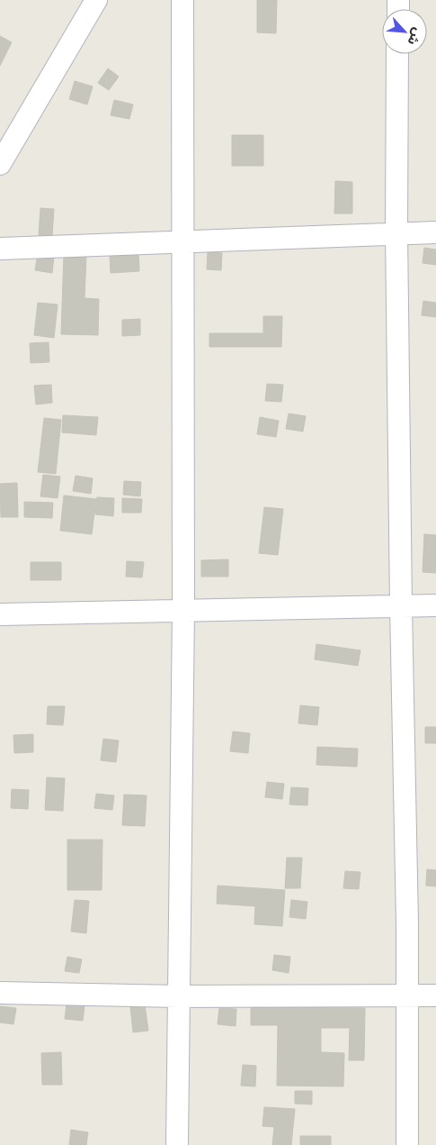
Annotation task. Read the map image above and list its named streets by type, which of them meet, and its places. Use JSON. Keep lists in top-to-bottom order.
{
  "north": "bottom right"
}
